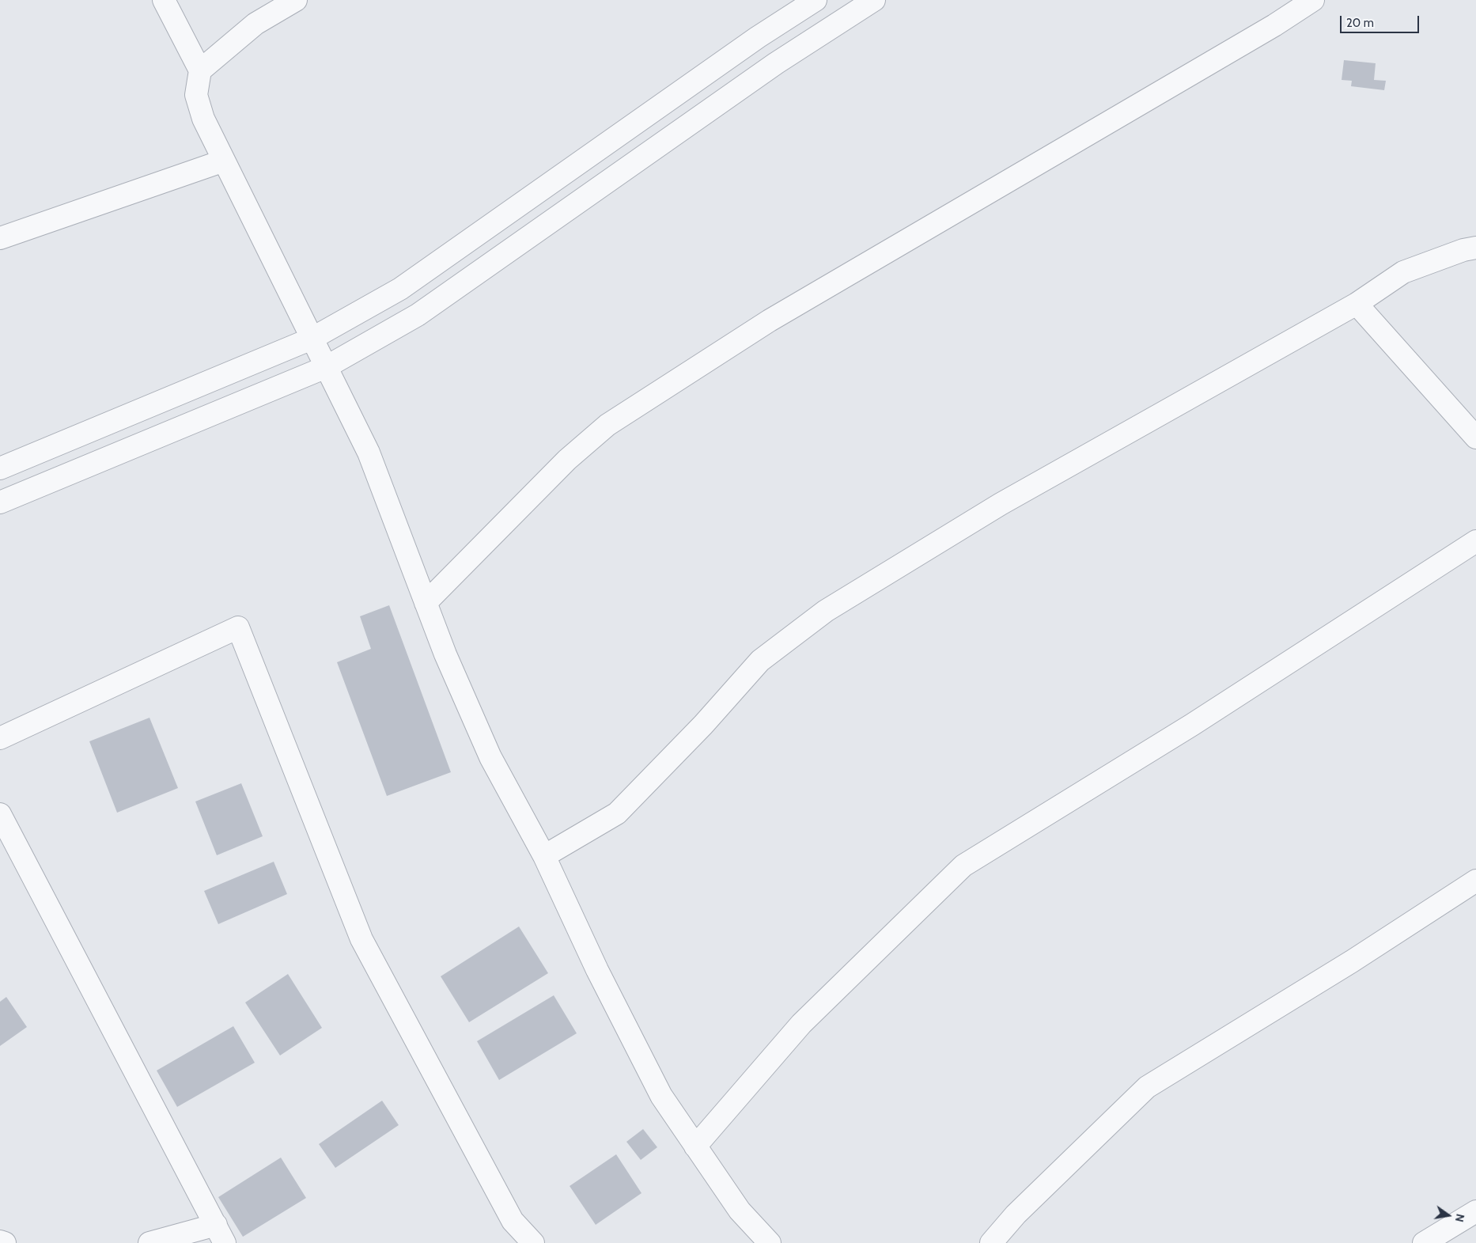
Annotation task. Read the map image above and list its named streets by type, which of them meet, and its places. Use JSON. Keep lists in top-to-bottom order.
{
  "scale_bar": "20 m",
  "north": "right"
}
